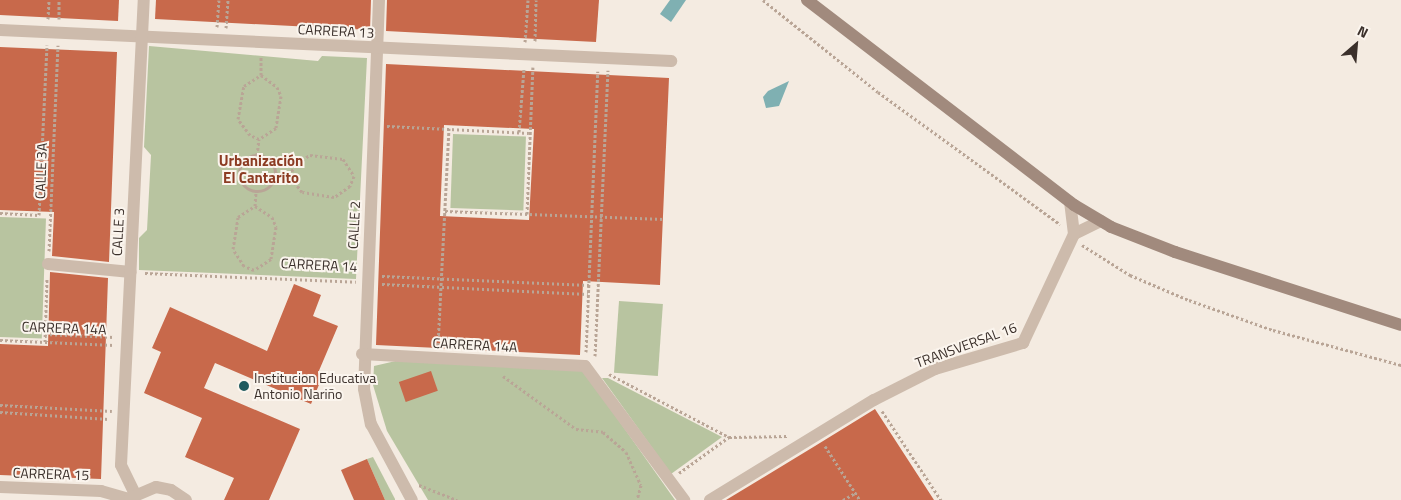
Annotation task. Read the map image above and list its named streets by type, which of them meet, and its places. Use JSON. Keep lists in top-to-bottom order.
{
  "streets": {
    "street": [
      "CARRERA 13",
      "CALLE 2",
      "CALLE 3",
      "CARRERA 14A",
      "TRANSVERSAL 16",
      "CARRERA 15"
    ],
    "path": ["CALLE 3A", "CARRERA 14"]
  },
  "crossings": [
    ["CARRERA 13", "CALLE 3A"],
    ["CARRERA 13", "CALLE 2"],
    ["CARRERA 13", "CALLE 3"],
    ["CALLE 3A", "CARRERA 14A"],
    ["CALLE 2", "CARRERA 14"],
    ["CALLE 2", "CARRERA 14A"],
    ["CALLE 3", "CARRERA 14"],
    ["CALLE 3", "CARRERA 14A"],
    ["CALLE 3", "CARRERA 15"]
  ],
  "districts": ["Urbanización El Cantarito"],
  "places": ["Institucion Educativa Antonio Nariño"],
  "north": "top right"
}
